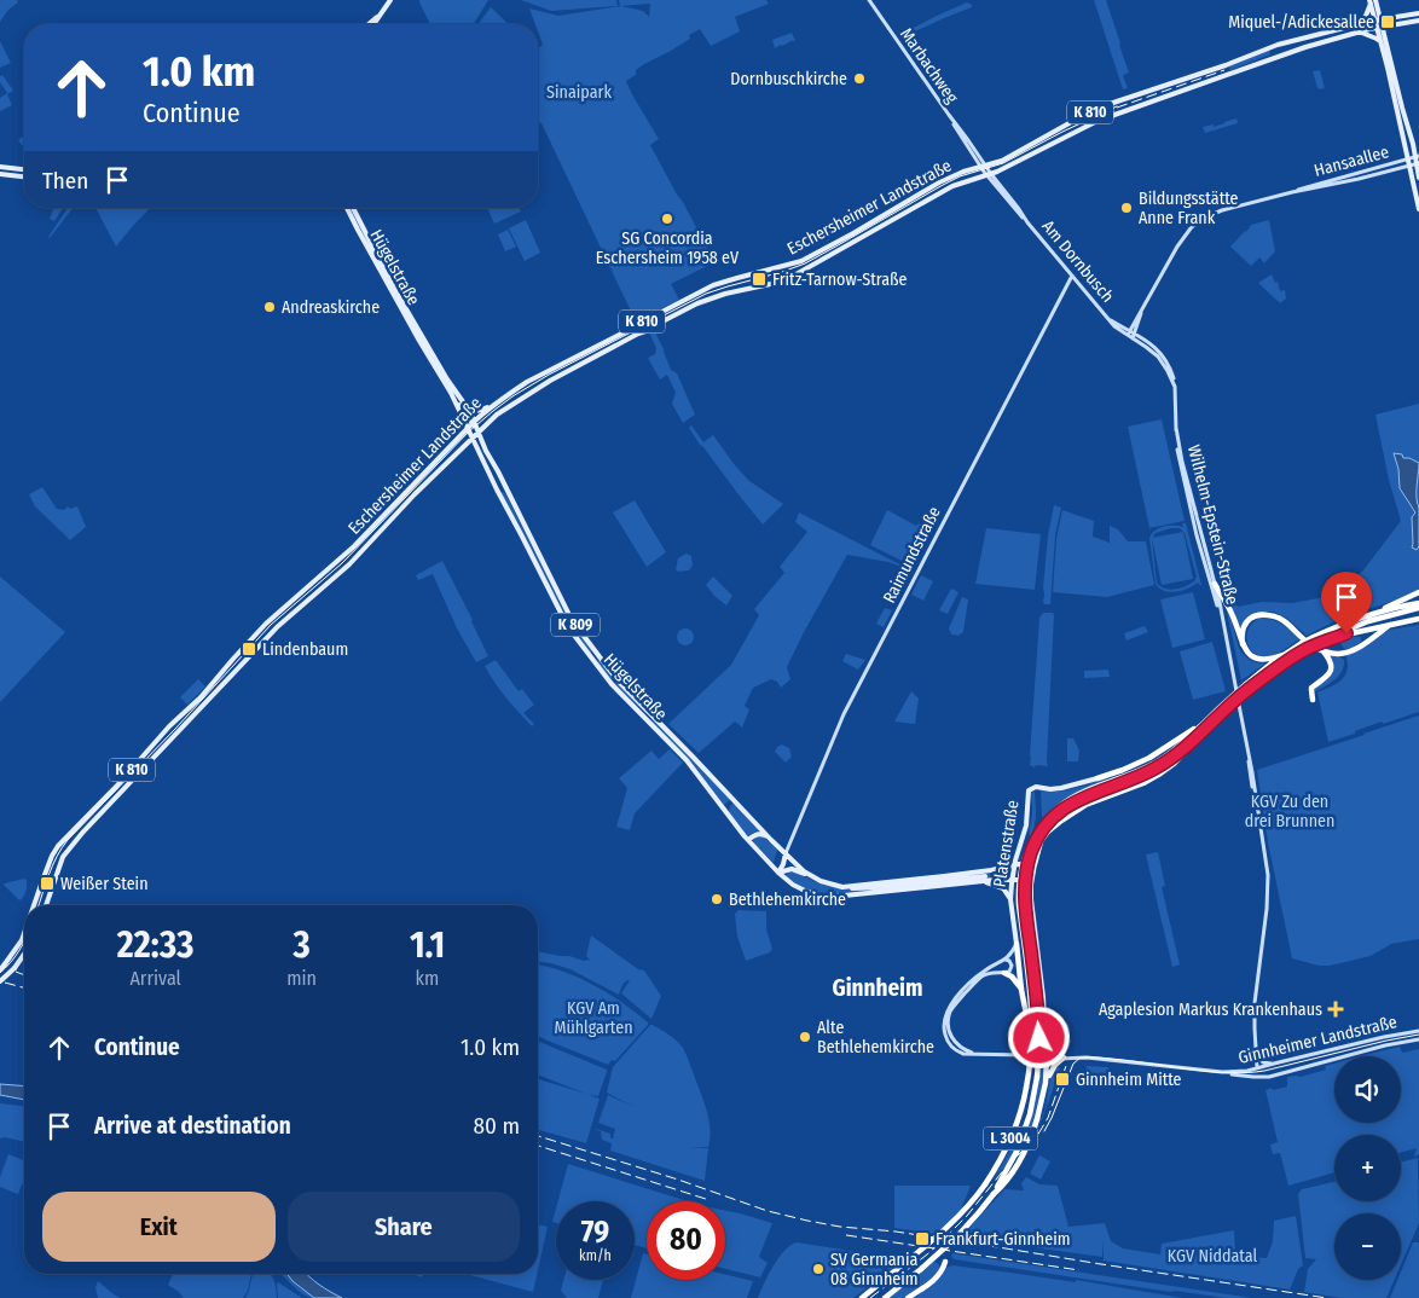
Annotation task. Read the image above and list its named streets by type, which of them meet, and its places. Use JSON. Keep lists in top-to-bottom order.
{
  "streets": {
    "highway": ["L 3004"],
    "main road": [
      "Marbachweg",
      "K 810",
      "Hansaallee",
      "Eschersheimer Landstraße",
      "Am Dornbusch",
      "Hügelstraße",
      "Wilhelm-Epstein-Straße",
      "Raimundstraße",
      "K 809",
      "Platenstraße",
      "Ginnheimer Landstraße"
    ]
  },
  "crossings": [
    ["Marbachweg", "Eschersheimer Landstraße"],
    ["Marbachweg", "Am Dornbusch"],
    ["Eschersheimer Landstraße", "Am Dornbusch"],
    ["Eschersheimer Landstraße", "Hügelstraße"],
    ["Am Dornbusch", "Wilhelm-Epstein-Straße"],
    ["Am Dornbusch", "Raimundstraße"],
    ["Hügelstraße", "Raimundstraße"],
    ["Hügelstraße", "K 809"],
    ["Hügelstraße", "Platenstraße"],
    ["Wilhelm-Epstein-Straße", "Ginnheimer Landstraße"],
    ["K 809", "Platenstraße"],
    ["Platenstraße", "Ginnheimer Landstraße"]
  ],
  "districts": ["Ginnheim"],
  "parks": [
    "Sinaipark",
    "KGV Zu den drei Brunnen",
    "KGV Am Mühlgarten",
    "KGV Niddatal"
  ],
  "places": {
    "transit": [
      "Miquel-/Adickesallee",
      "Fritz-Tarnow-Straße",
      "Lindenbaum",
      "Weißer Stein",
      "Ginnheim Mitte",
      "Frankfurt-Ginnheim"
    ],
    "other": [
      "Dornbuschkirche",
      "Bildungsstätte Anne Frank",
      "SG Concordia Eschersheim 1958 eV",
      "Andreaskirche",
      "Bethlehemkirche",
      "Alte Bethlehemkirche",
      "SV Germania 08 Ginnheim"
    ],
    "health": ["Agaplesion Markus Krankenhaus"]
  },
  "page": {
    "turn": ["1.0 km", "Continue"],
    "then": "Then",
    "eta": [
      "22:33",
      "Arrival",
      "3",
      "min",
      "1.1",
      "km"
    ],
    "list": [
      {
        "name": "Continue",
        "value": "1.0 km"
      },
      {
        "name": "Arrive at destination",
        "value": "80 m"
      }
    ],
    "map_buttons": ["+", "−"],
    "buttons": ["Exit", "Share"],
    "speed": "79 km/h",
    "limit": "80"
  }
}
